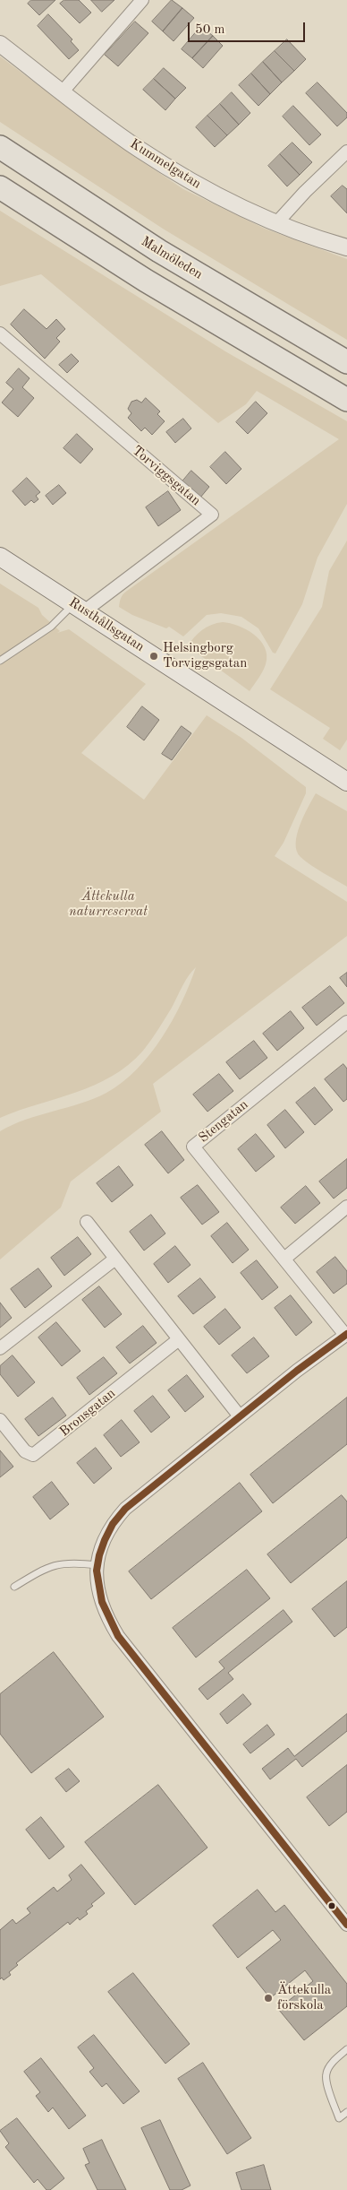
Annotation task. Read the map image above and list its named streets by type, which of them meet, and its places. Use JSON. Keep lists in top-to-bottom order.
{
  "streets": {
    "highway": ["Malmöleden"],
    "main road": ["Rusthållsgatan"],
    "street": [
      "Kummelgatan",
      "Torviggsgatan",
      "Stengatan",
      "Bronsgatan"
    ]
  },
  "crossings": [
    ["Torviggsgatan", "Rusthållsgatan"]
  ],
  "parks": ["Ättekulla naturreservat"],
  "places": ["Helsingborg Torviggsgatan", "Ättekulla förskola"],
  "scale_bar": "50 m"
}
